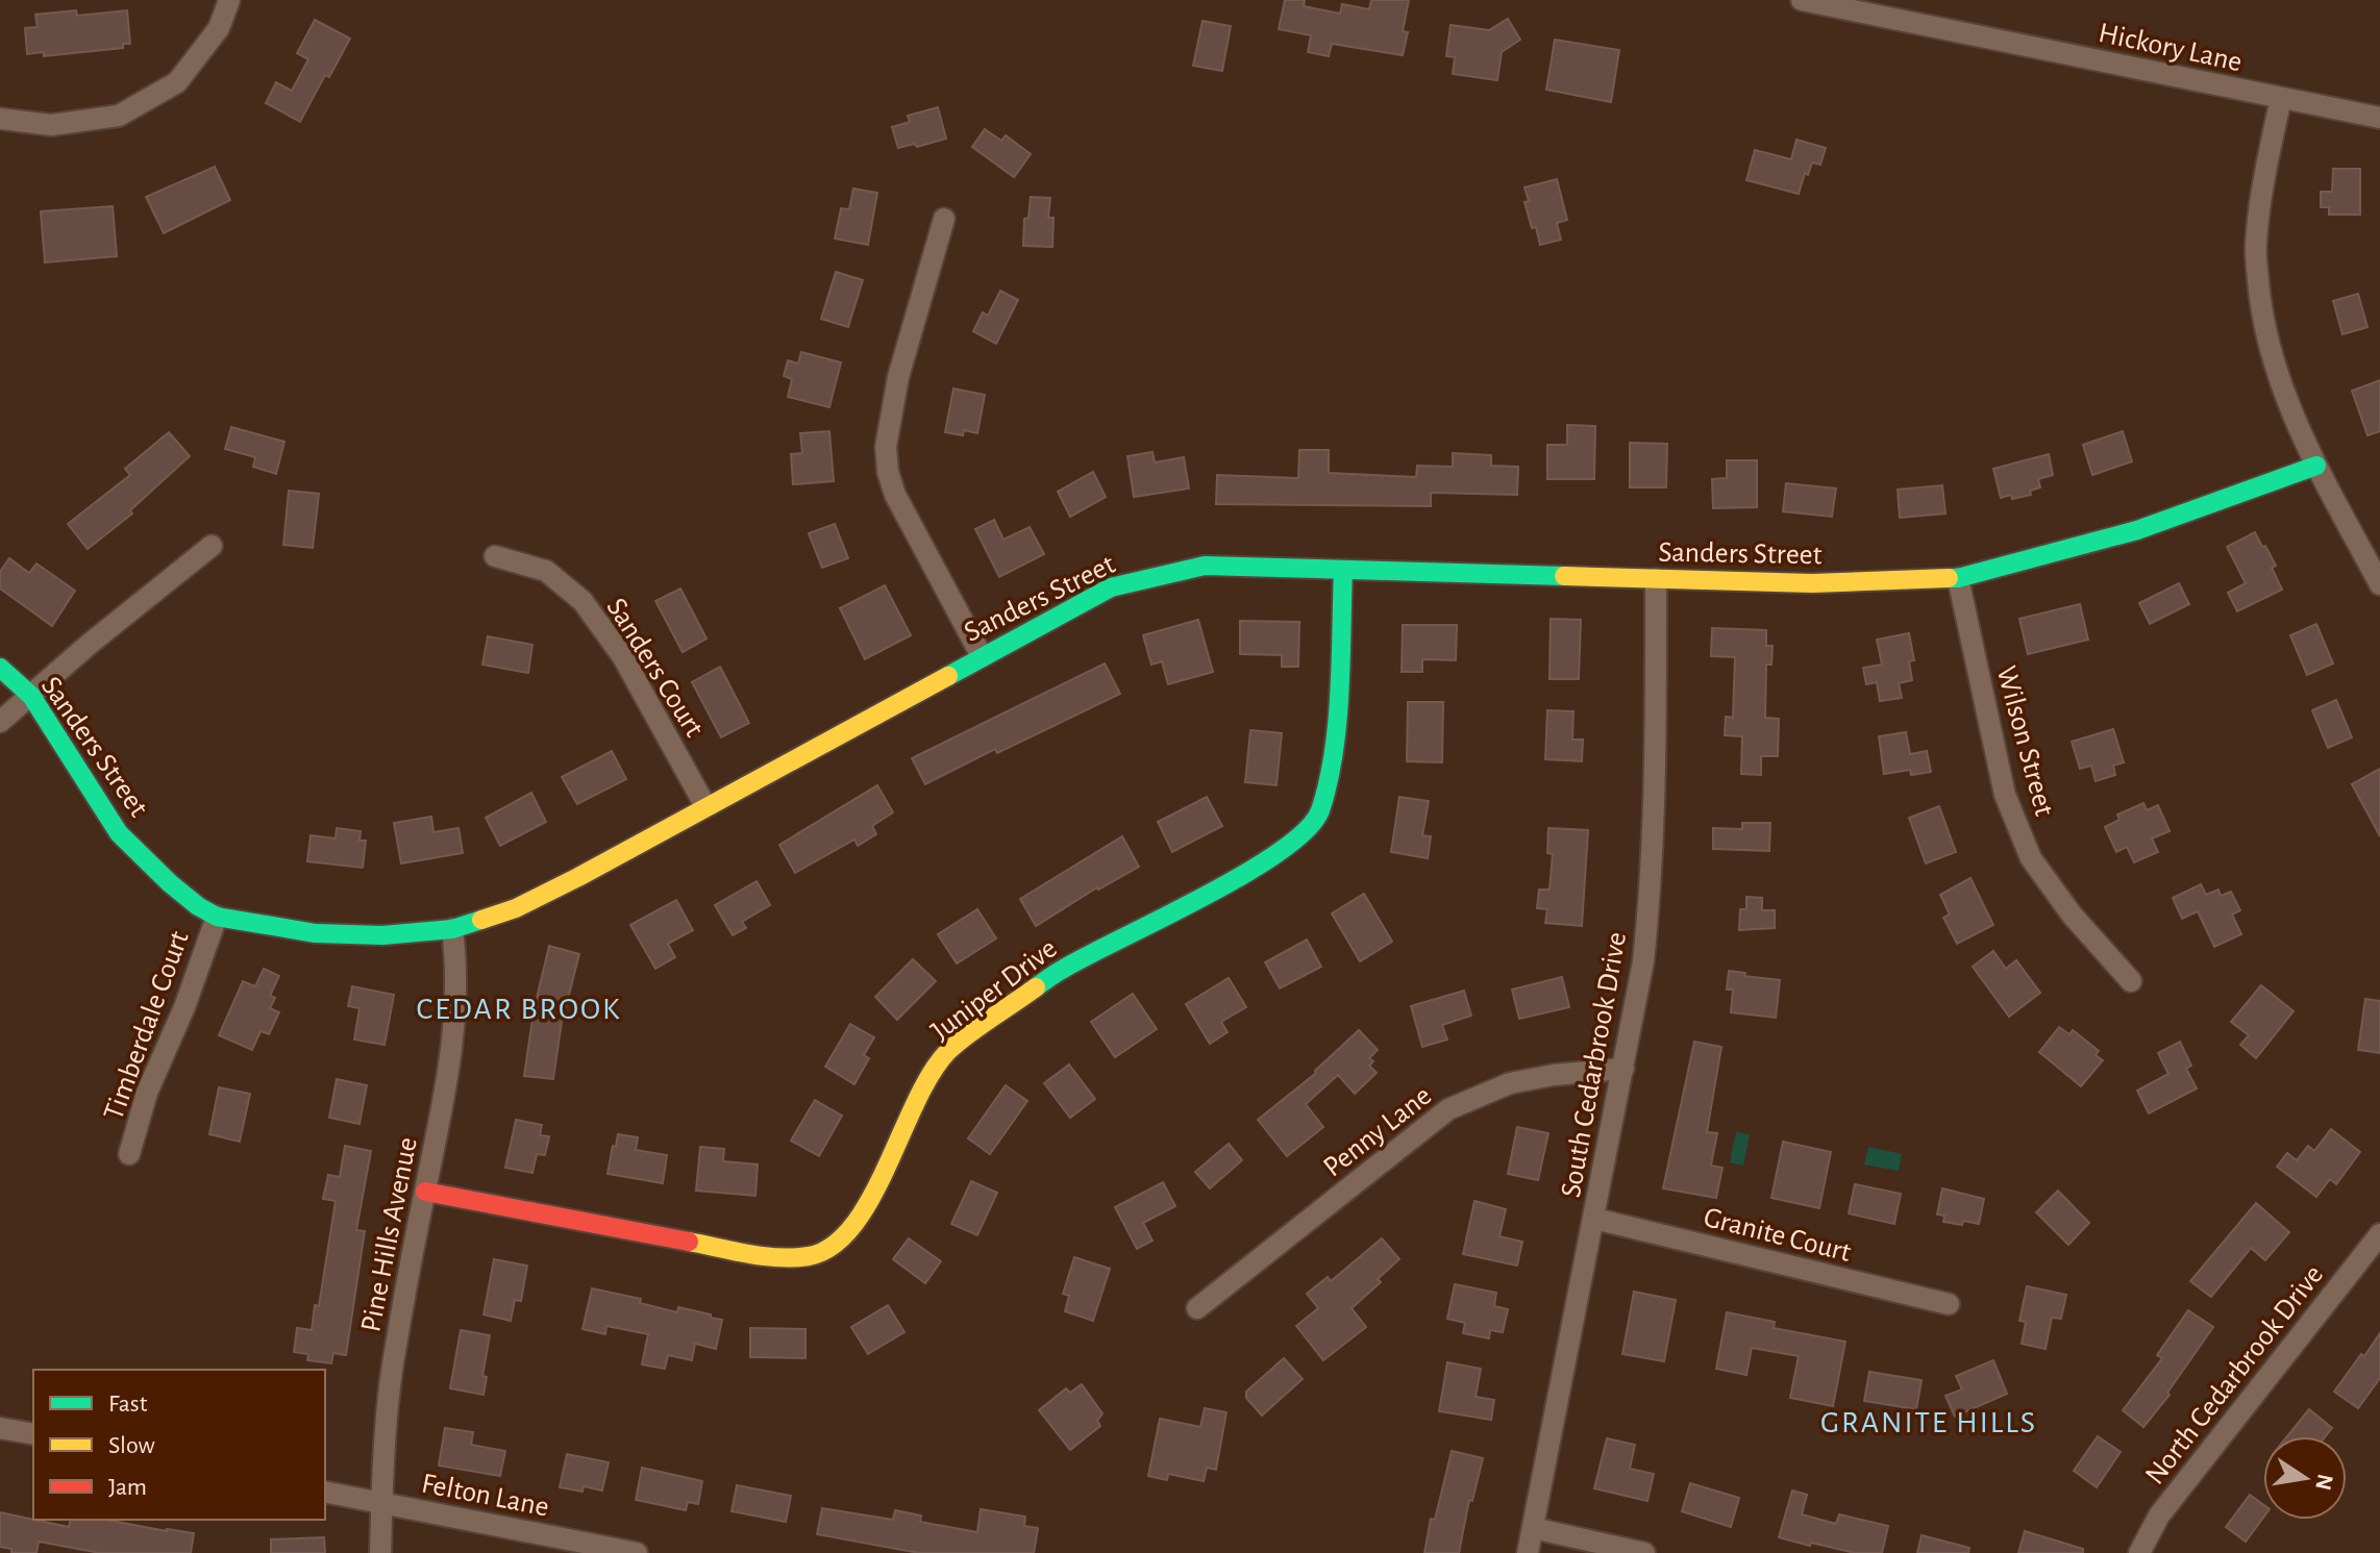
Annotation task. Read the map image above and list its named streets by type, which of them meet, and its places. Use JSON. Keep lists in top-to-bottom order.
{
  "streets": {
    "street": [
      "Hickory Lane",
      "Sanders Street",
      "Sanders Court",
      "Wilson Street",
      "Juniper Drive",
      "Timberdale Court",
      "South Cedarbrook Drive",
      "Penny Lane",
      "Granite Court",
      "Pine Hills Avenue",
      "North Cedarbrook Drive",
      "Felton Lane"
    ]
  },
  "crossings": [
    ["Sanders Street", "Sanders Court"],
    ["Sanders Street", "Wilson Street"],
    ["Sanders Street", "Juniper Drive"],
    ["Sanders Street", "Timberdale Court"],
    ["Sanders Street", "South Cedarbrook Drive"],
    ["Sanders Street", "Pine Hills Avenue"],
    ["Juniper Drive", "Pine Hills Avenue"],
    ["South Cedarbrook Drive", "Penny Lane"],
    ["South Cedarbrook Drive", "Granite Court"],
    ["Pine Hills Avenue", "Felton Lane"]
  ],
  "districts": ["CEDAR BROOK", "GRANITE HILLS"],
  "legend": ["Fast", "Slow", "Jam"],
  "north": "right"
}
